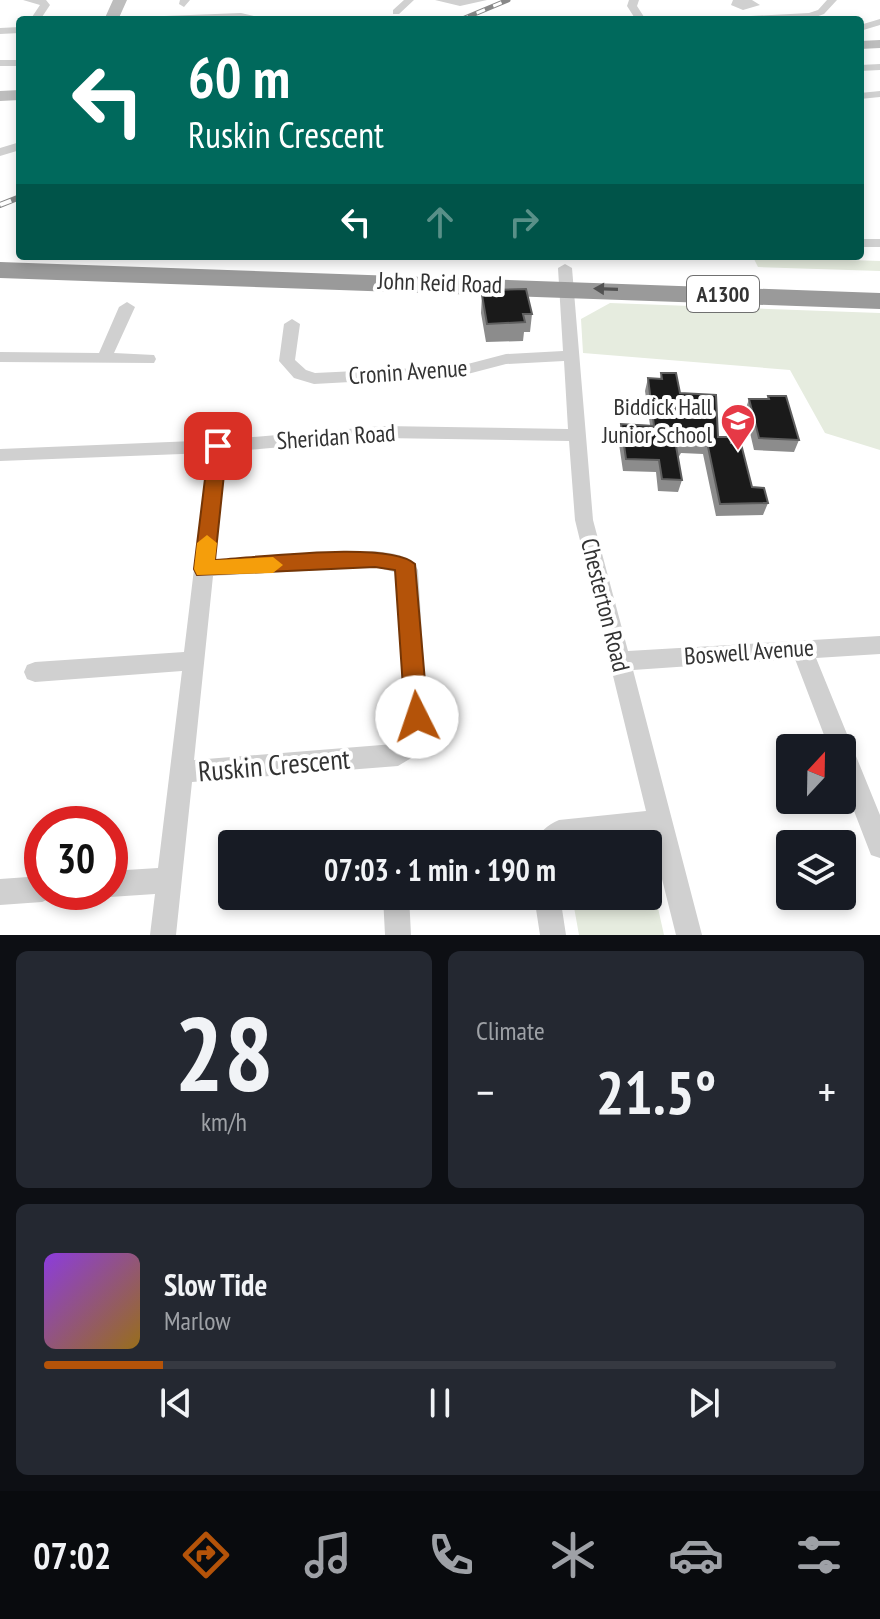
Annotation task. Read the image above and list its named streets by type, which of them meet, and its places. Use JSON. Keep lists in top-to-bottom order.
{
  "streets": {
    "highway": ["John Reid Road", "A1300"],
    "street": [
      "Cronin Avenue",
      "Sheridan Road",
      "Chesterton Road",
      "Boswell Avenue",
      "Ruskin Crescent"
    ]
  },
  "crossings": [
    ["John Reid Road", "Chesterton Road"],
    ["Cronin Avenue", "Chesterton Road"],
    ["Sheridan Road", "Chesterton Road"],
    ["Chesterton Road", "Boswell Avenue"]
  ],
  "places": {
    "school or university": ["Biddick Hall Junior School"]
  },
  "north": "top",
  "page": {
    "turn": ["60 m", "Ruskin Crescent"],
    "limit": "30",
    "trip": "07:03 · 1 min · 190 m",
    "tile": [
      ["28", "km/h"],
      "Climate"
    ],
    "heat": ["−", "21.5°", "+"],
    "song": ["Slow Tide", "Marlow"],
    "tabs": "07:02"
  }
}
